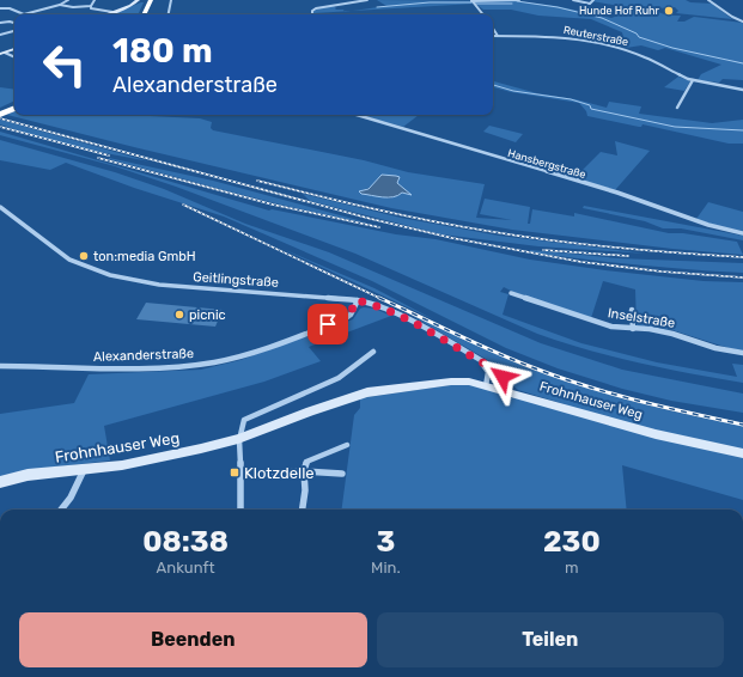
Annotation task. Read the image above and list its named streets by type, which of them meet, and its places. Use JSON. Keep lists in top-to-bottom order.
{
  "streets": {
    "main road": ["Frohnhauser Weg"],
    "street": [
      "Reuterstraße",
      "Hansbergstraße",
      "Geitlingstraße",
      "Inselstraße",
      "Alexanderstraße"
    ]
  },
  "crossings": [
    ["Geitlingstraße", "Alexanderstraße"],
    ["Geitlingstraße", "Frohnhauser Weg"]
  ],
  "places": {
    "other": ["Hunde Hof Ruhr", "ton:media GmbH", "picnic"],
    "transit": ["Klotzdelle"]
  },
  "page": {
    "turn": ["180 m", "Alexanderstraße"],
    "eta": [
      "08:38",
      "Ankunft",
      "3",
      "Min.",
      "230",
      "m"
    ],
    "buttons": ["Beenden", "Teilen"]
  }
}
